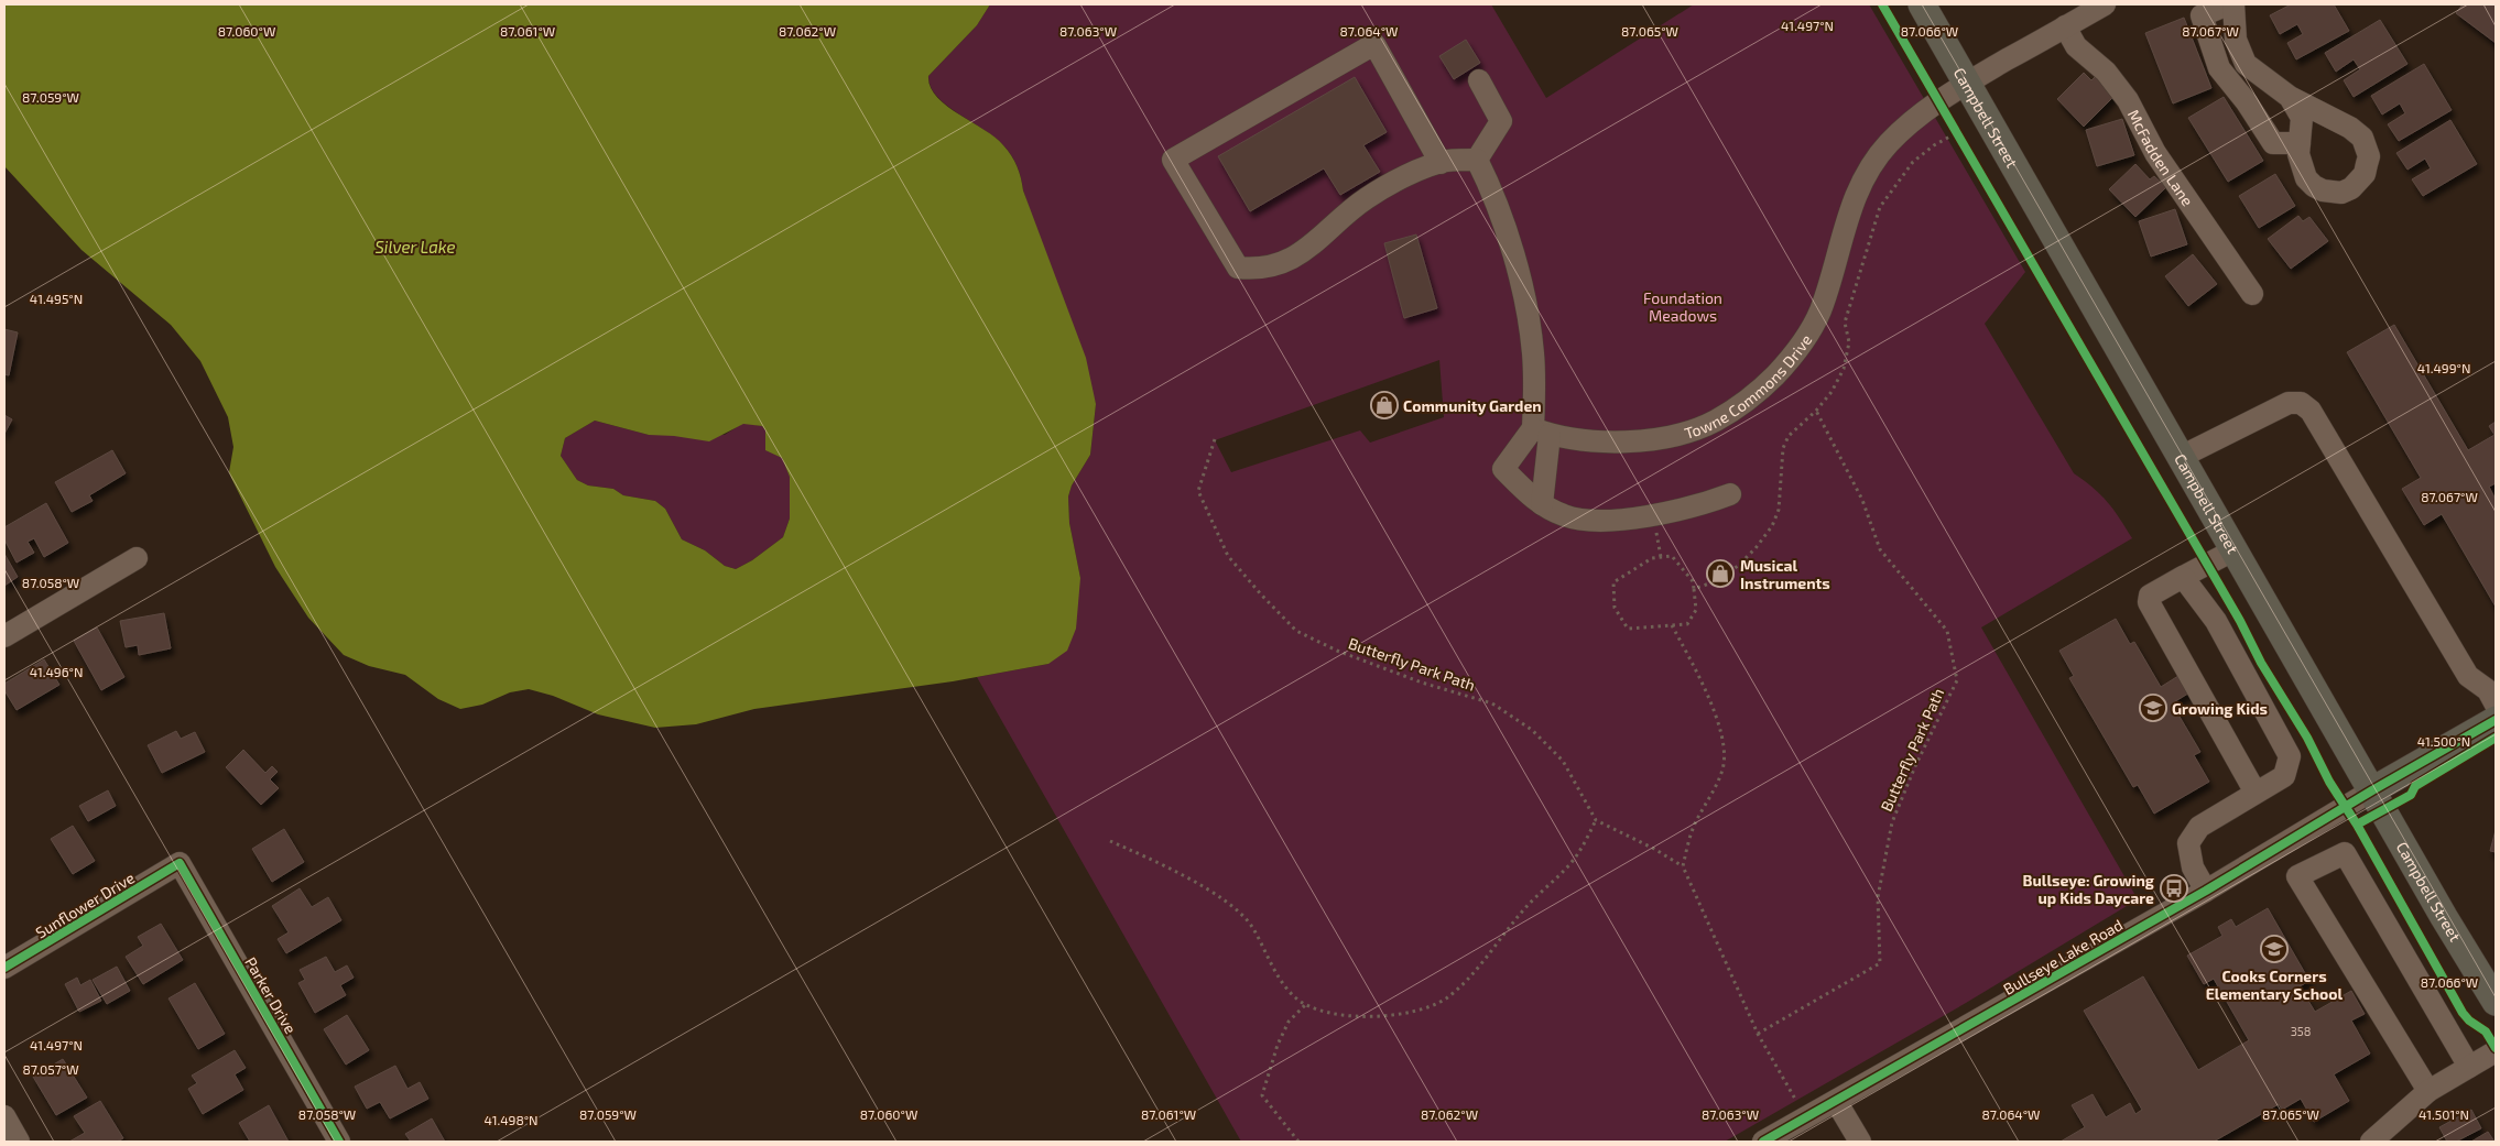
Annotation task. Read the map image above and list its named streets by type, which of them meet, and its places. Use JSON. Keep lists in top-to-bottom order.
{
  "streets": {
    "main road": ["Campbell Street"],
    "street": [
      "McFadden Lane",
      "Towne Commons Drive",
      "Sunflower Drive",
      "Bullseye Lake Road",
      "Parker Drive"
    ],
    "path": ["Butterfly Park Path"]
  },
  "crossings": [
    ["Campbell Street", "Towne Commons Drive"],
    ["Campbell Street", "Bullseye Lake Road"],
    ["McFadden Lane", "Towne Commons Drive"],
    ["Sunflower Drive", "Parker Drive"]
  ],
  "water": ["Silver Lake"],
  "parks": ["Foundation Meadows"],
  "places": {
    "shop": ["Community Garden", "Musical Instruments"],
    "school or university": ["Growing Kids", "Cooks Corners Elementary School"],
    "bus stop": ["Bullseye: Growing up Kids Daycare"]
  },
  "house_numbers": ["358"],
  "coordinates": [
    "41.497°N",
    "87.060°W",
    "87.061°W",
    "87.062°W",
    "87.063°W",
    "87.064°W",
    "87.065°W",
    "87.066°W",
    "87.067°W",
    "87.059°W",
    "41.495°N",
    "41.499°N",
    "87.058°W",
    "41.496°N",
    "41.500°N",
    "87.057°W",
    "41.501°N",
    "41.498°N"
  ]
}
